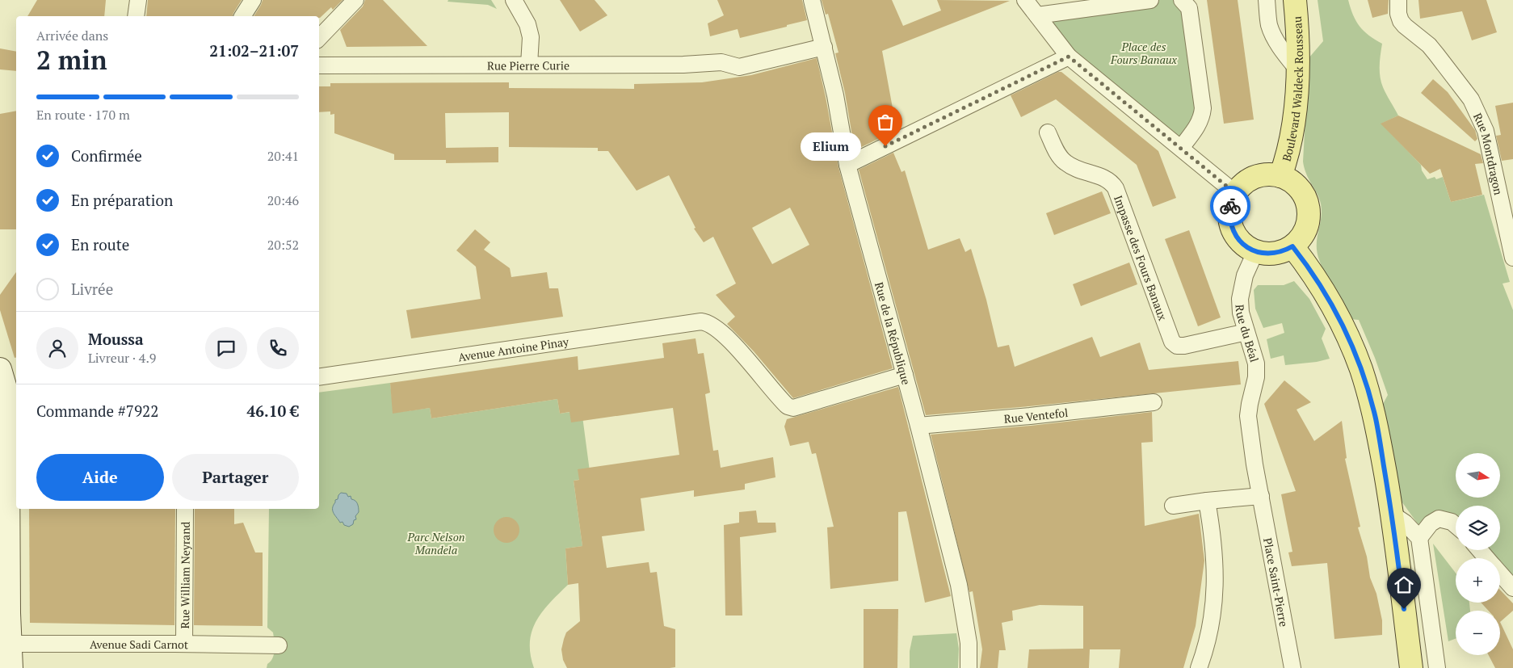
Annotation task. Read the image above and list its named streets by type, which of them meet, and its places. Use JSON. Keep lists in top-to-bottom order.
{
  "streets": {
    "main road": ["Boulevard Waldeck Rousseau"],
    "street": [
      "Rue Pierre Curie",
      "Rue Montdragon",
      "Impasse des Fours Banaux",
      "Rue du Béal",
      "Rue de la République",
      "Avenue Antoine Pinay",
      "Rue Ventefol",
      "Rue William Neyrand",
      "Place Saint-Pierre",
      "Avenue Sadi Carnot"
    ]
  },
  "crossings": [
    ["Rue Pierre Curie", "Rue de la République"],
    ["Boulevard Waldeck Rousseau", "Rue du Béal"],
    ["Impasse des Fours Banaux", "Rue du Béal"],
    ["Rue du Béal", "Place Saint-Pierre"],
    ["Rue de la République", "Avenue Antoine Pinay"],
    ["Rue de la République", "Rue Ventefol"],
    ["Rue William Neyrand", "Avenue Sadi Carnot"]
  ],
  "parks": ["Place des Fours Banaux", "Parc Nelson Mandela"],
  "places": ["Elium"],
  "north": "right",
  "page": {
    "heading": ["2 min", "Arrivée dans", "21:02–21:07"],
    "panel": [
      "Moussa",
      "Livreur · 4.9",
      "Commande #7922",
      "46.10 €"
    ],
    "bar": "En route · 170 m",
    "bubble": "Elium",
    "list": [
      ["Confirmée", "20:41"],
      ["En préparation", "20:46"],
      ["En route", "20:52"],
      "Livrée"
    ],
    "buttons": ["Aide", "Partager"],
    "map_buttons": ["+", "−"]
  }
}
